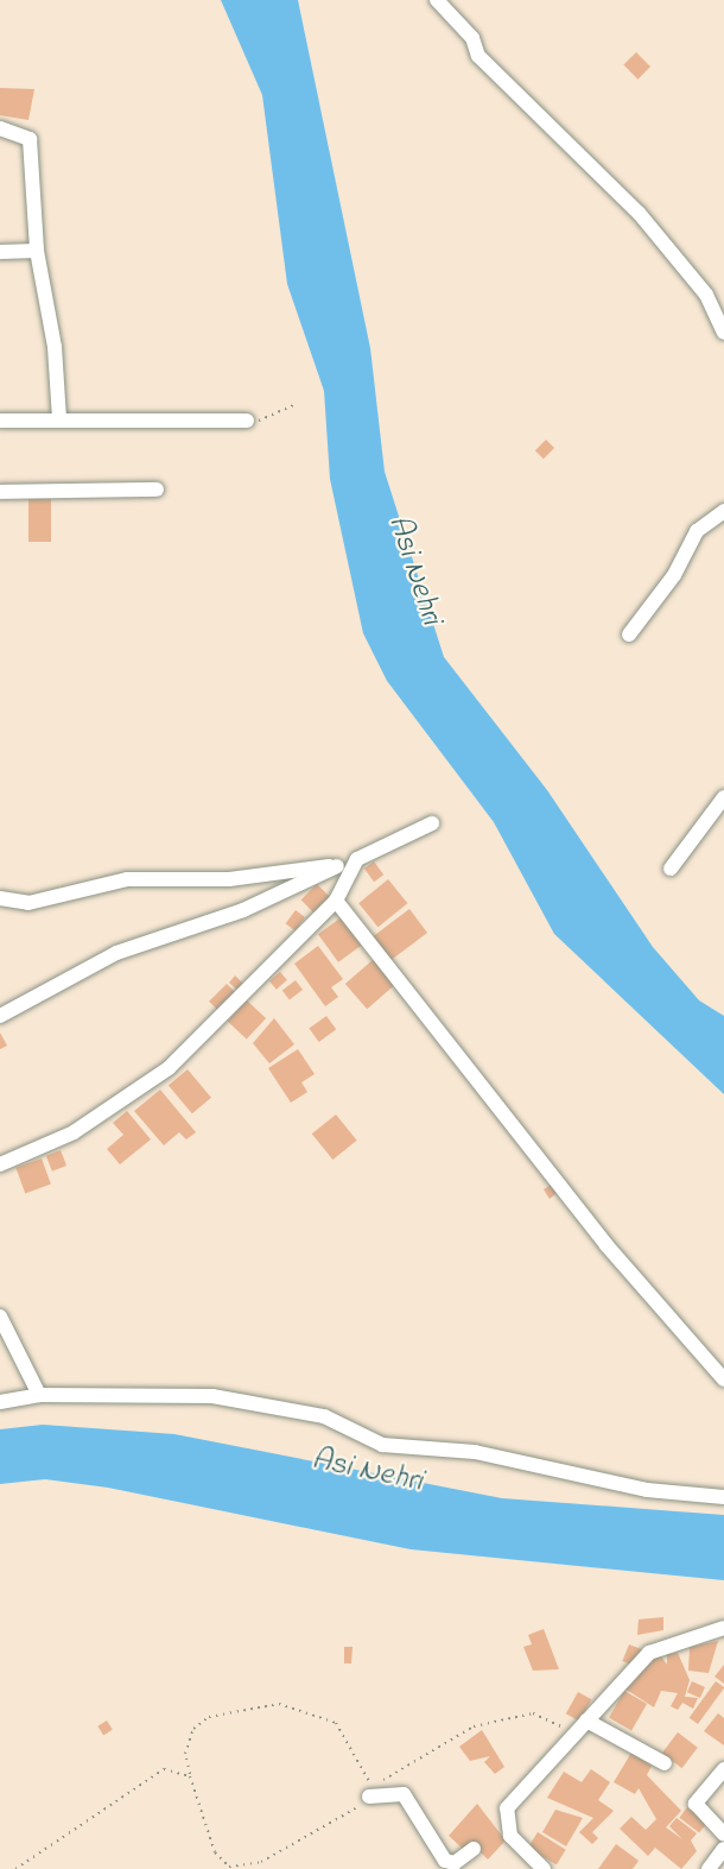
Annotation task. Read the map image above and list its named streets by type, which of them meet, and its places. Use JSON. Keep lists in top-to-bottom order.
{
  "water": ["Asi Nehri"]
}
